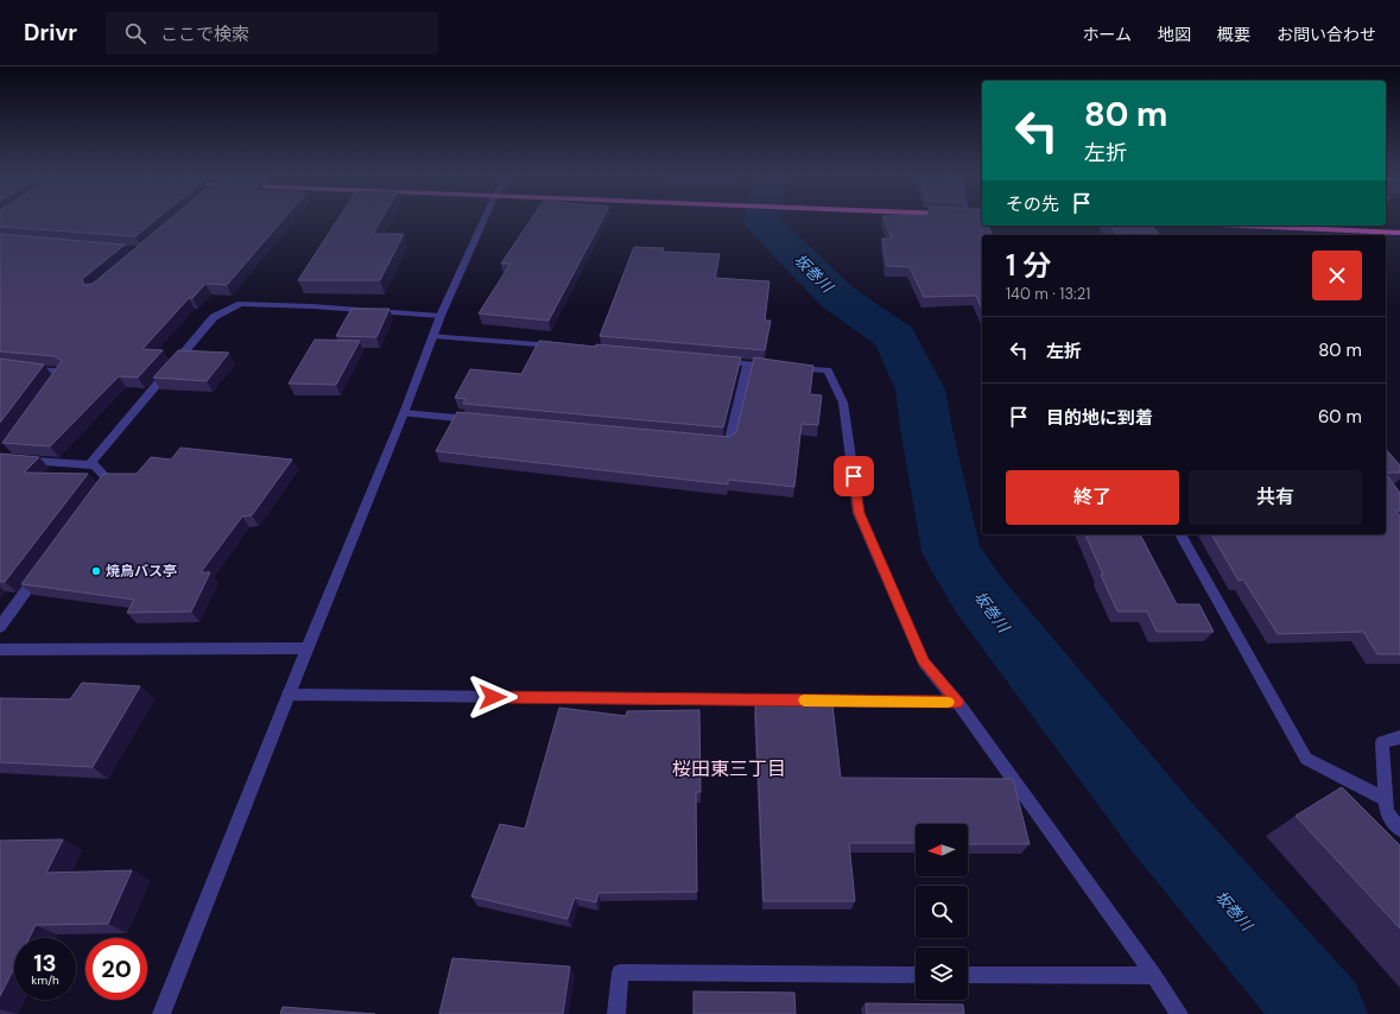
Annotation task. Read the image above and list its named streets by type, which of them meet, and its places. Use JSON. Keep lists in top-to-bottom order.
{
  "districts": ["桜田東三丁目"],
  "water": ["坂巻川"],
  "places": ["焼鳥バス亭"],
  "north": "left",
  "page": {
    "header": "Drivr",
    "search": "ここで検索",
    "nav": [
      "ホーム",
      "地図",
      "概要",
      "お問い合わせ"
    ],
    "turn": ["80 m", "左折"],
    "then": "その先",
    "heading": ["1 分", "140 m · 13:21"],
    "list": [
      {
        "name": "左折",
        "value": "80 m"
      },
      {
        "name": "目的地に到着",
        "value": "60 m"
      }
    ],
    "buttons": ["終了", "共有"],
    "speed": "13 km/h",
    "limit": "20"
  }
}
